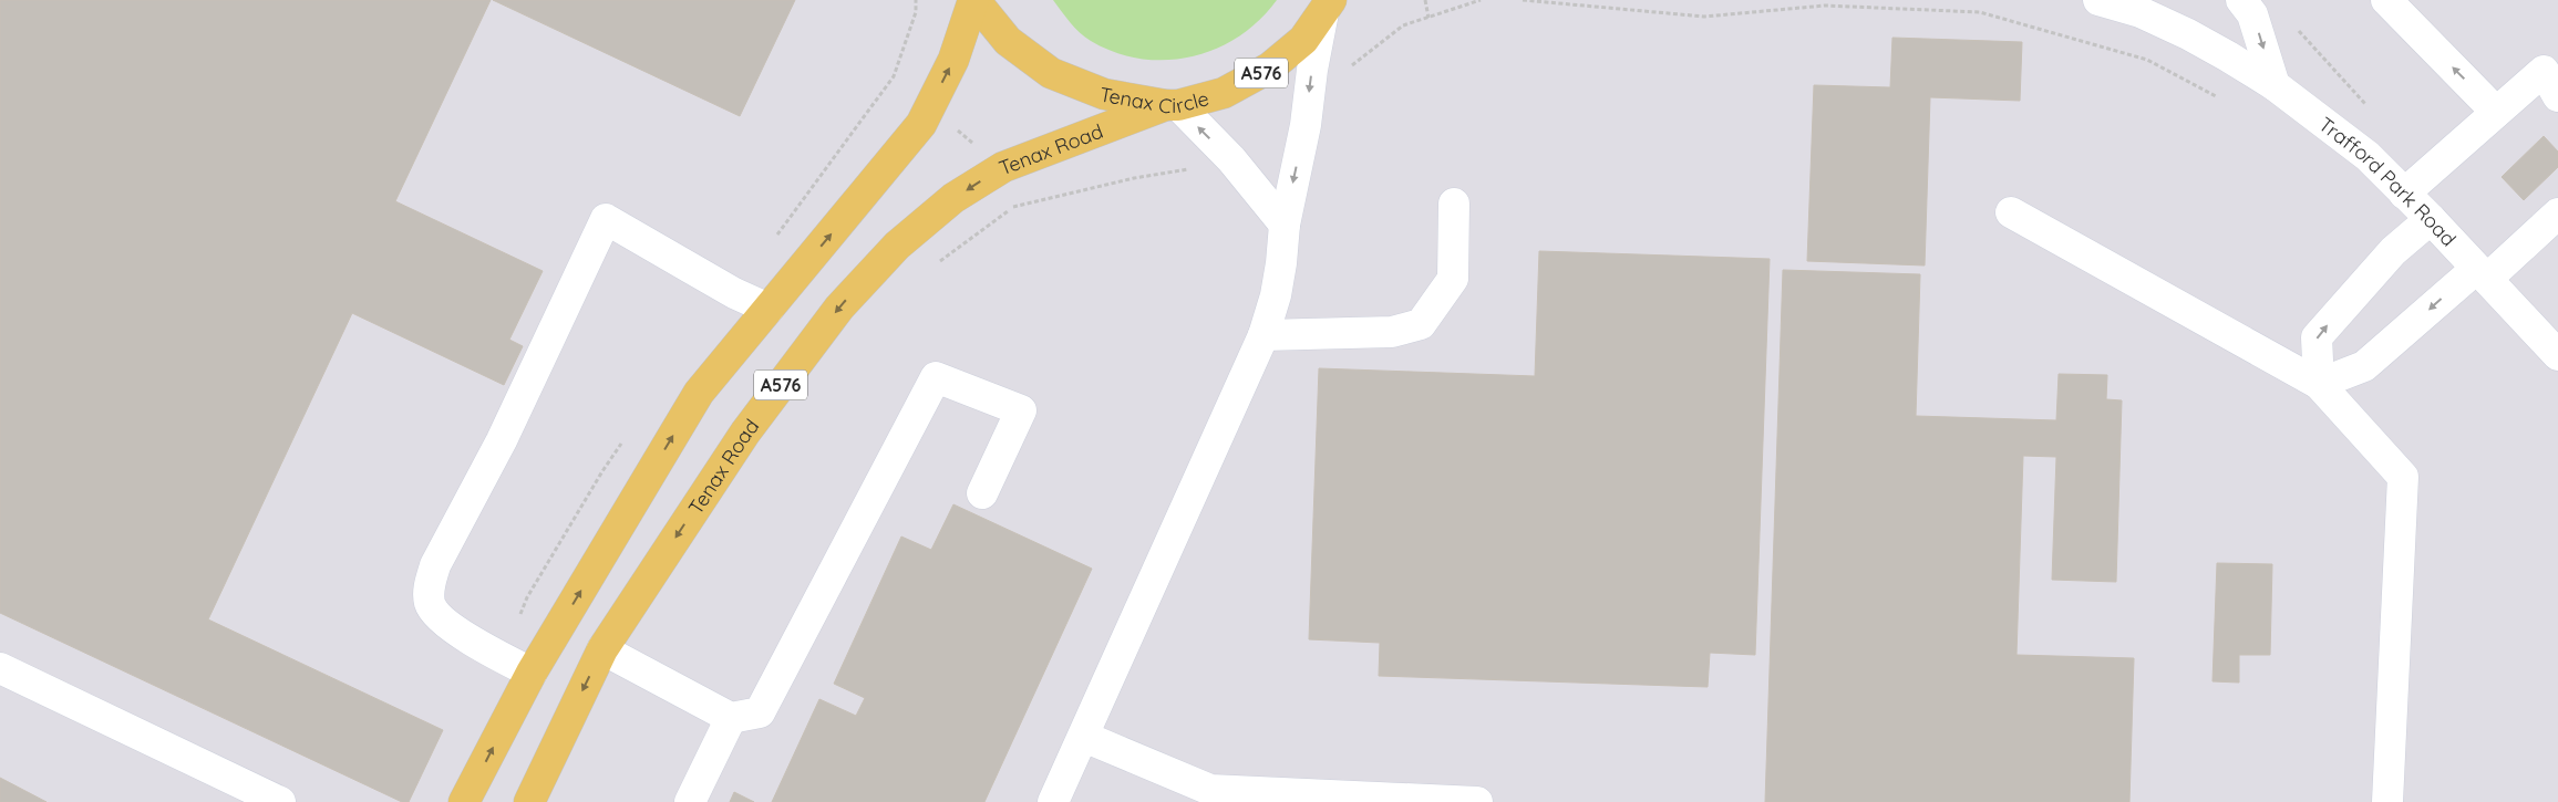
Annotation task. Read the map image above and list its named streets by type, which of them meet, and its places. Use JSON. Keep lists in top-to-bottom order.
{
  "streets": {
    "main road": ["A576", "Tenax Circle", "Tenax Road"],
    "street": ["Trafford Park Road"]
  },
  "crossings": [
    ["A576", "Tenax Circle"],
    ["Tenax Circle", "Tenax Road"]
  ]
}
